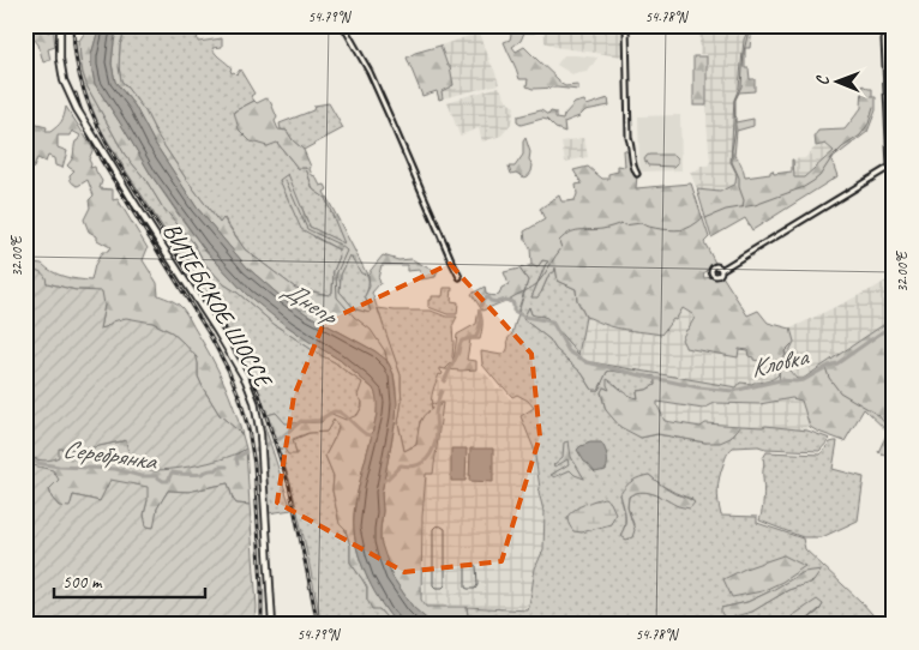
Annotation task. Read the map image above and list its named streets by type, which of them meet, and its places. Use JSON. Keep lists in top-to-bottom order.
{
  "streets": {
    "main road": ["ВИТЕБСКОЕ ШОССЕ"]
  },
  "water": ["Днепр", "Кловка", "Серебрянка"],
  "scale_bar": "500 m",
  "north": "left",
  "coordinates": ["54.79°N", "54.78°N", "32.00°E"]
}
